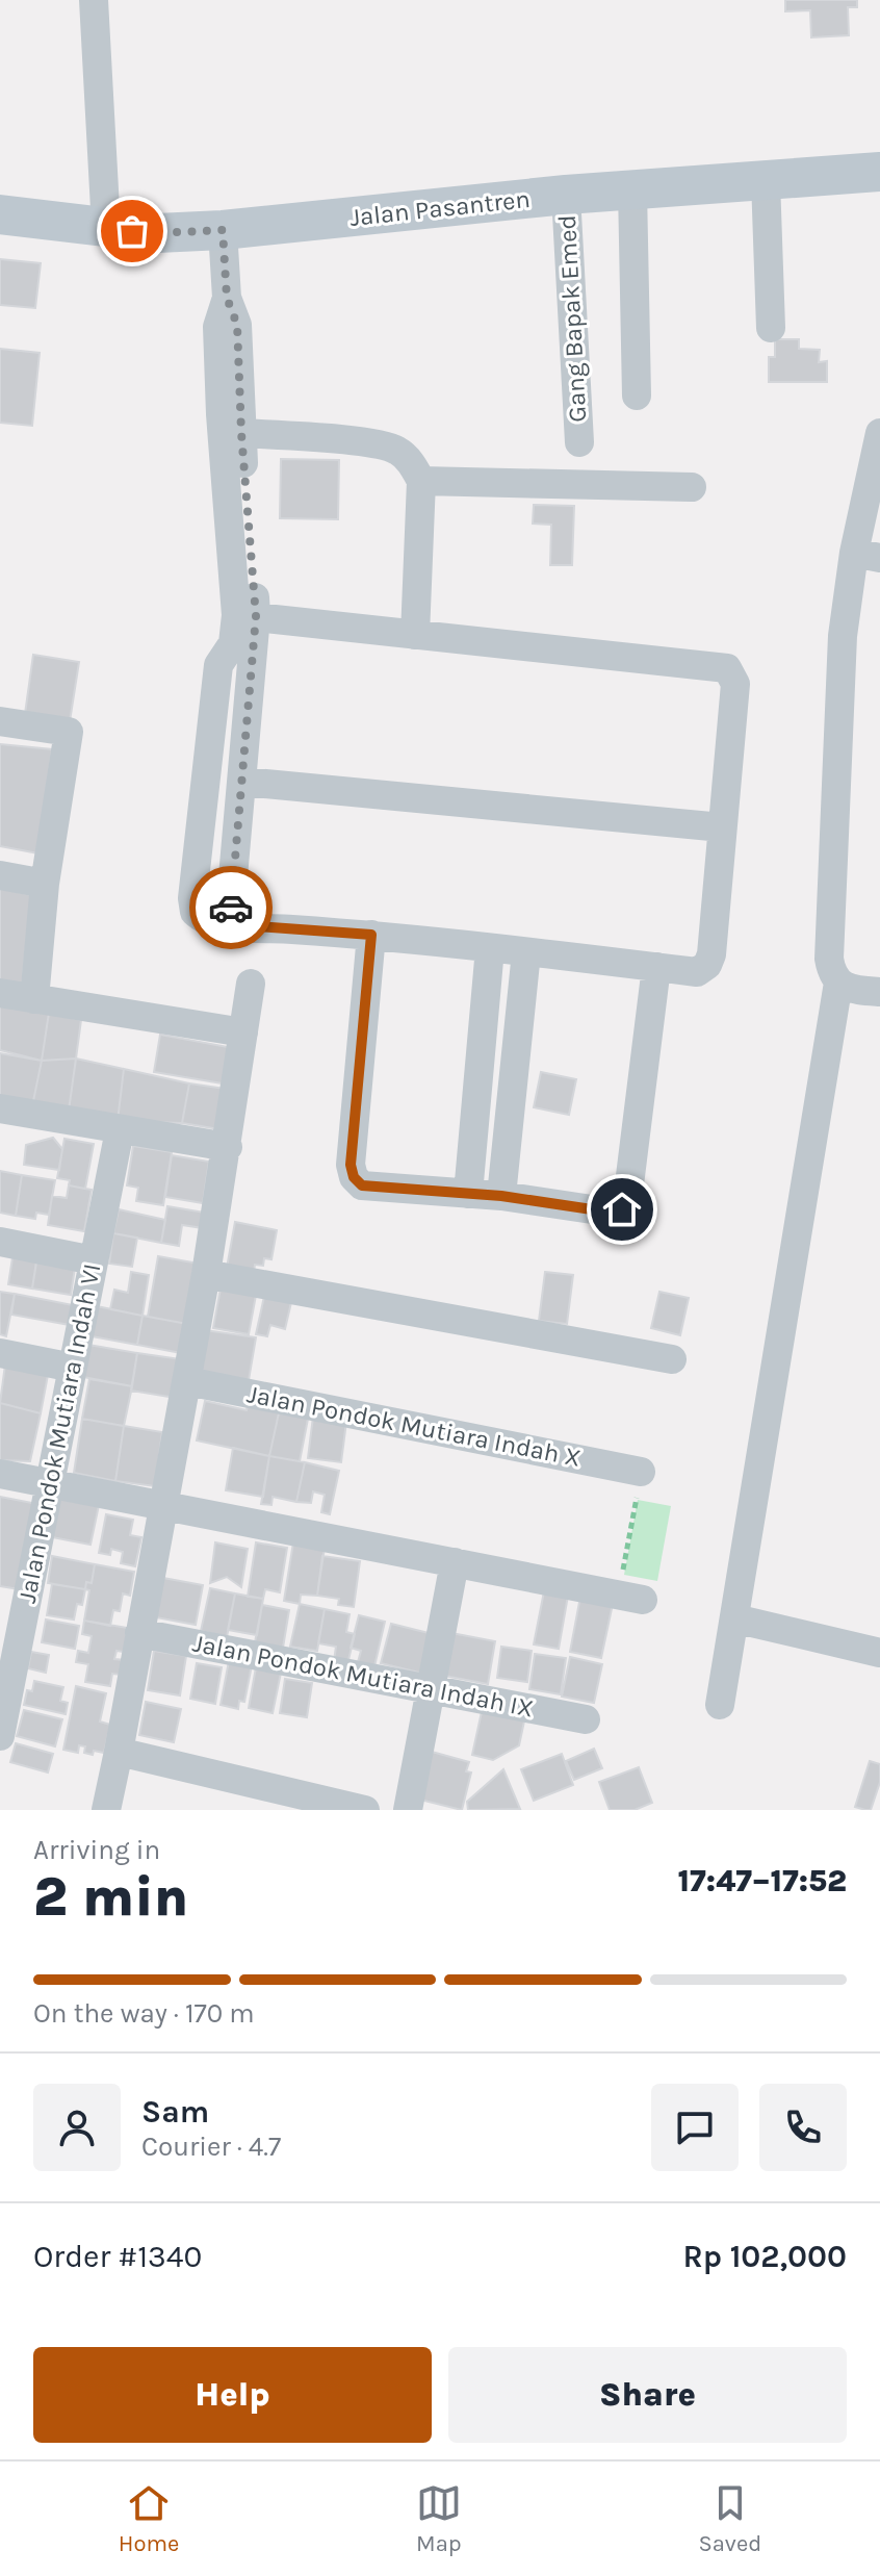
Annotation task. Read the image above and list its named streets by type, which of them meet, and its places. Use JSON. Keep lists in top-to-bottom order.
{
  "streets": {
    "main road": ["Jalan Pasantren"],
    "street": [
      "Gang Bapak Emed",
      "Jalan Pondok Mutiara Indah X",
      "Jalan Pondok Mutiara Indah VI",
      "Jalan Pondok Mutiara Indah IX"
    ]
  },
  "crossings": [
    ["Jalan Pasantren", "Gang Bapak Emed"]
  ],
  "page": {
    "heading": ["2 min", "Arriving in", "17:47–17:52"],
    "panel": [
      "Sam",
      "Courier · 4.7",
      "Order #1340",
      "Rp 102,000"
    ],
    "bar": "On the way · 170 m",
    "buttons": ["Help", "Share"],
    "tabs": ["Home", "Map", "Saved"]
  }
}
